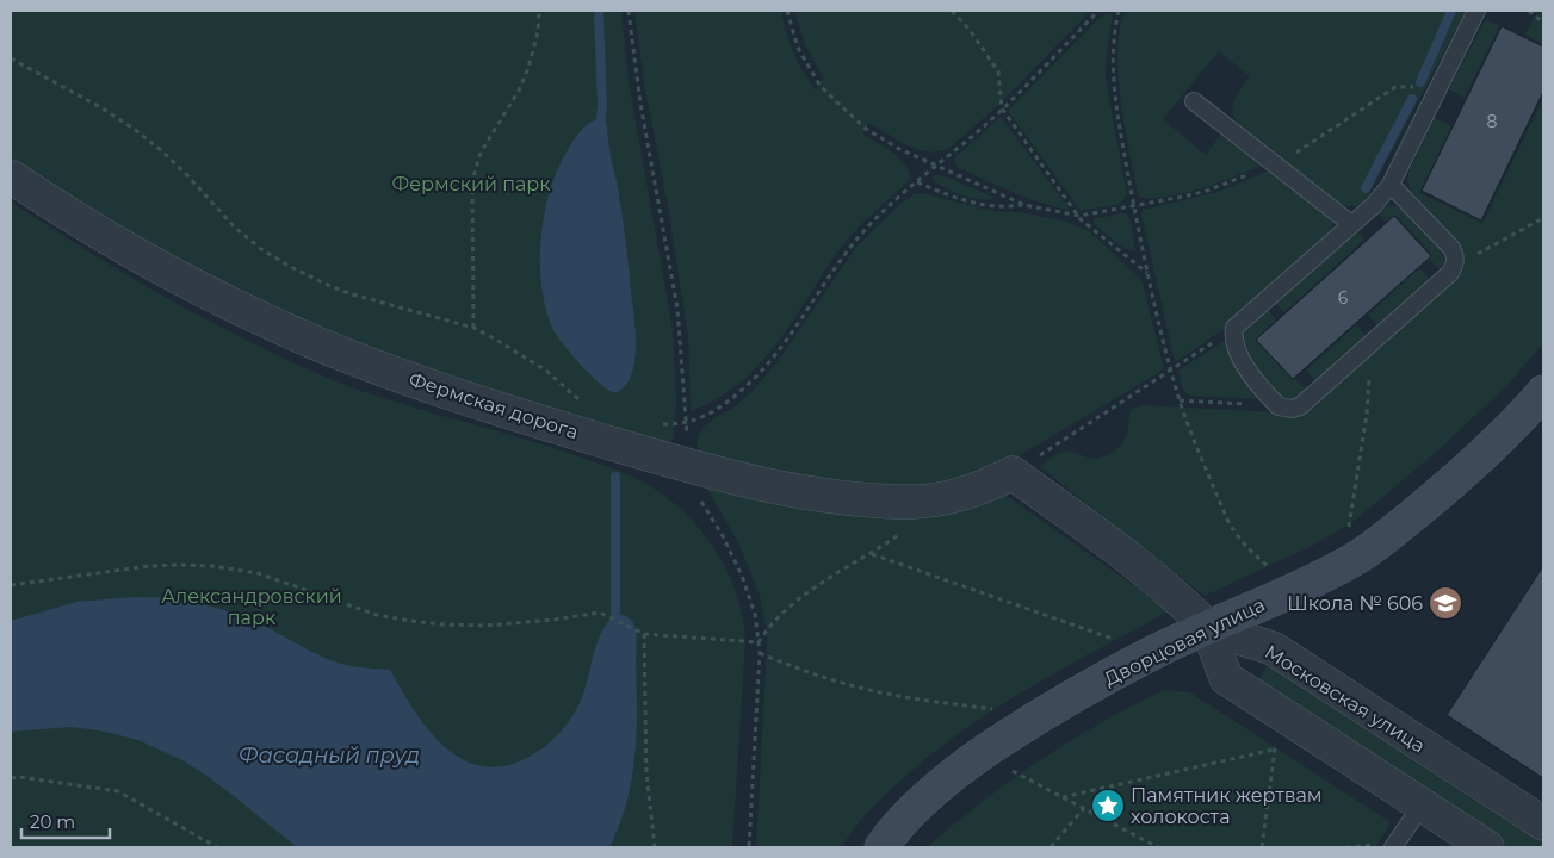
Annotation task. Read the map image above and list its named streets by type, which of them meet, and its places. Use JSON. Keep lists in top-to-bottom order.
{
  "streets": {
    "main road": ["Дворцовая улица"],
    "street": ["Фермская дорога", "Московская улица"]
  },
  "crossings": [
    ["Дворцовая улица", "Московская улица"]
  ],
  "water": ["Фасадный пруд"],
  "parks": ["Фермский парк", "Александровский парк"],
  "places": {
    "school or university": ["Школа № 606"],
    "place": ["Памятник жертвам холокоста"]
  },
  "house_numbers": ["8", "6"],
  "scale_bar": "20 m"
}
